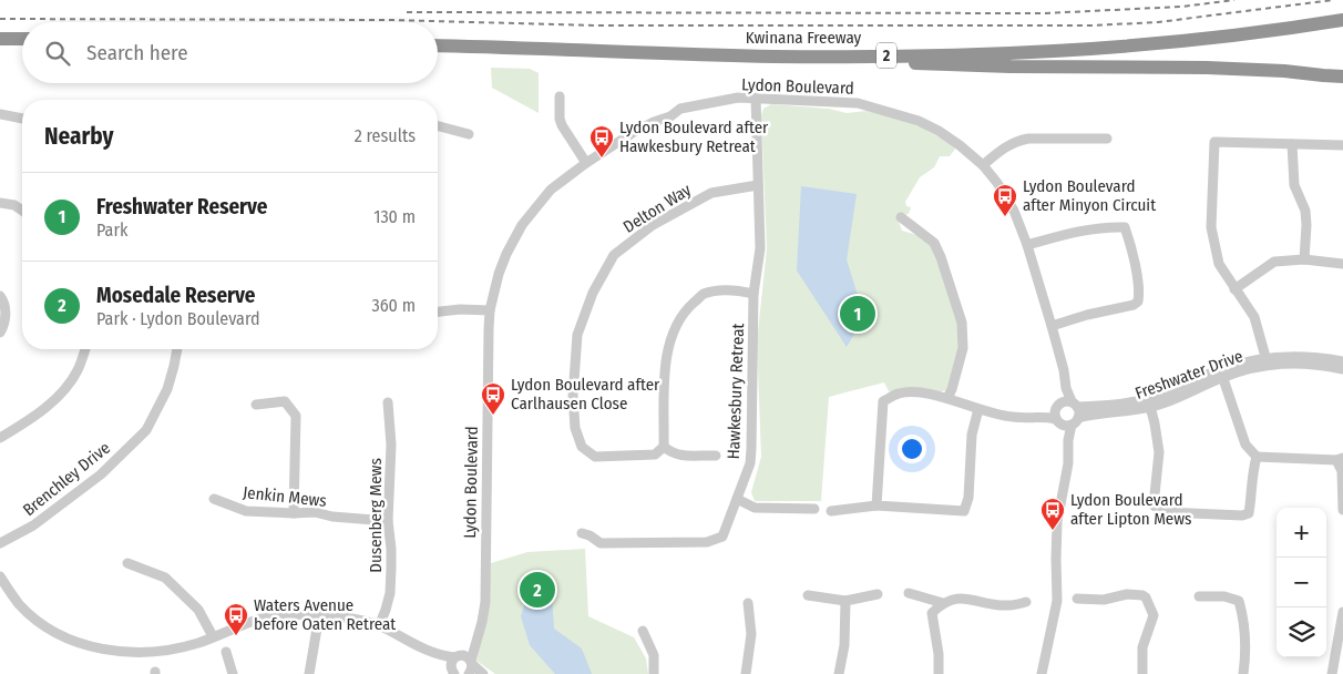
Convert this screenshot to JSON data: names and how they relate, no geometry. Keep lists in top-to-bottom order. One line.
{"streets":{"highway":["Kwinana Freeway","2"],"street":["Lydon Boulevard","Delton Way","Freshwater Drive","Hawkesbury Retreat","Brenchley Drive","Jenkin Mews","Dusenberg Mews"]},"crossings":[["Lydon Boulevard","Freshwater Drive"],["Lydon Boulevard","Hawkesbury Retreat"],["Delton Way","Hawkesbury Retreat"],["Jenkin Mews","Dusenberg Mews"]],"places":{"bus stop":["Lydon Boulevard after Hawkesbury Retreat","Lydon Boulevard after Minyon Circuit","Lydon Boulevard after Carlhausen Close","Lydon Boulevard after Lipton Mews","Waters Avenue before Oaten Retreat"]},"page":{"search":"Search here","heading":["Nearby","2 results"],"list":[{"mark":"1","name":"Freshwater Reserve","note":"Park","value":"130 m"},{"mark":"2","name":"Mosedale Reserve","note":"Park · Lydon Boulevard","value":"360 m"}],"pins":["1","2"],"map_buttons":["+","−"]}}
